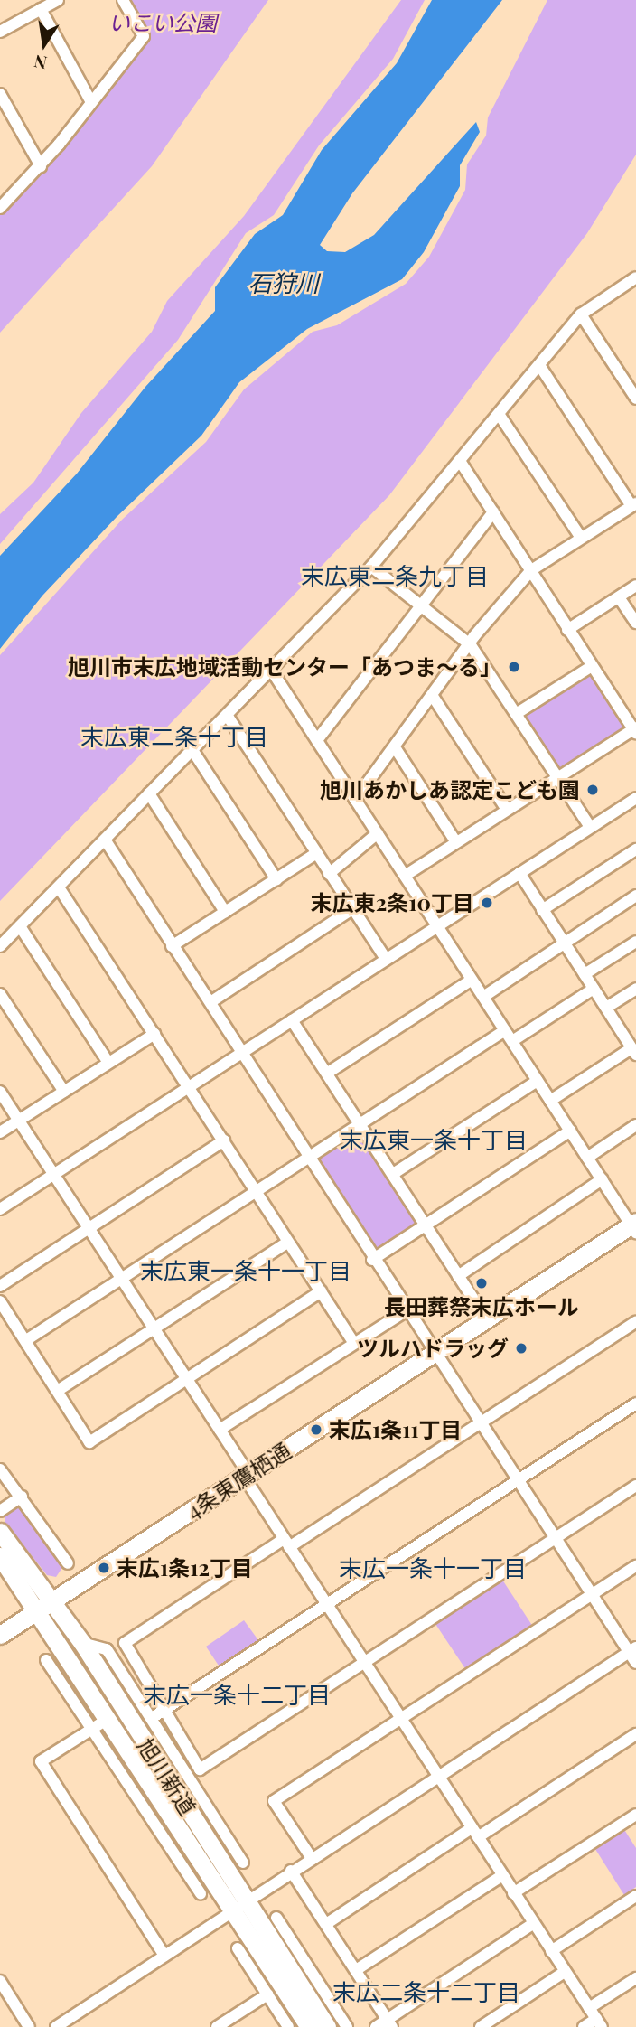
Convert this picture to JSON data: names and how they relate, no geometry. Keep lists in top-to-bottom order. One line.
{"streets":{"highway":["4条東鷹栖通","旭川新道"]},"crossings":[["4条東鷹栖通","旭川新道"]],"districts":["末広東二条九丁目","末広東二条十丁目","末広東一条十丁目","末広東一条十一丁目","末広一条十一丁目","末広一条十二丁目","末広二条十二丁目"],"water":["石狩川"],"parks":["いこい公園"],"places":["旭川市末広地域活動センター「あつま〜る」","旭川あかしあ認定こども園","末広東2条10丁目","長田葬祭末広ホール","ツルハドラッグ","末広1条11丁目","末広1条12丁目"],"north":"bottom"}
